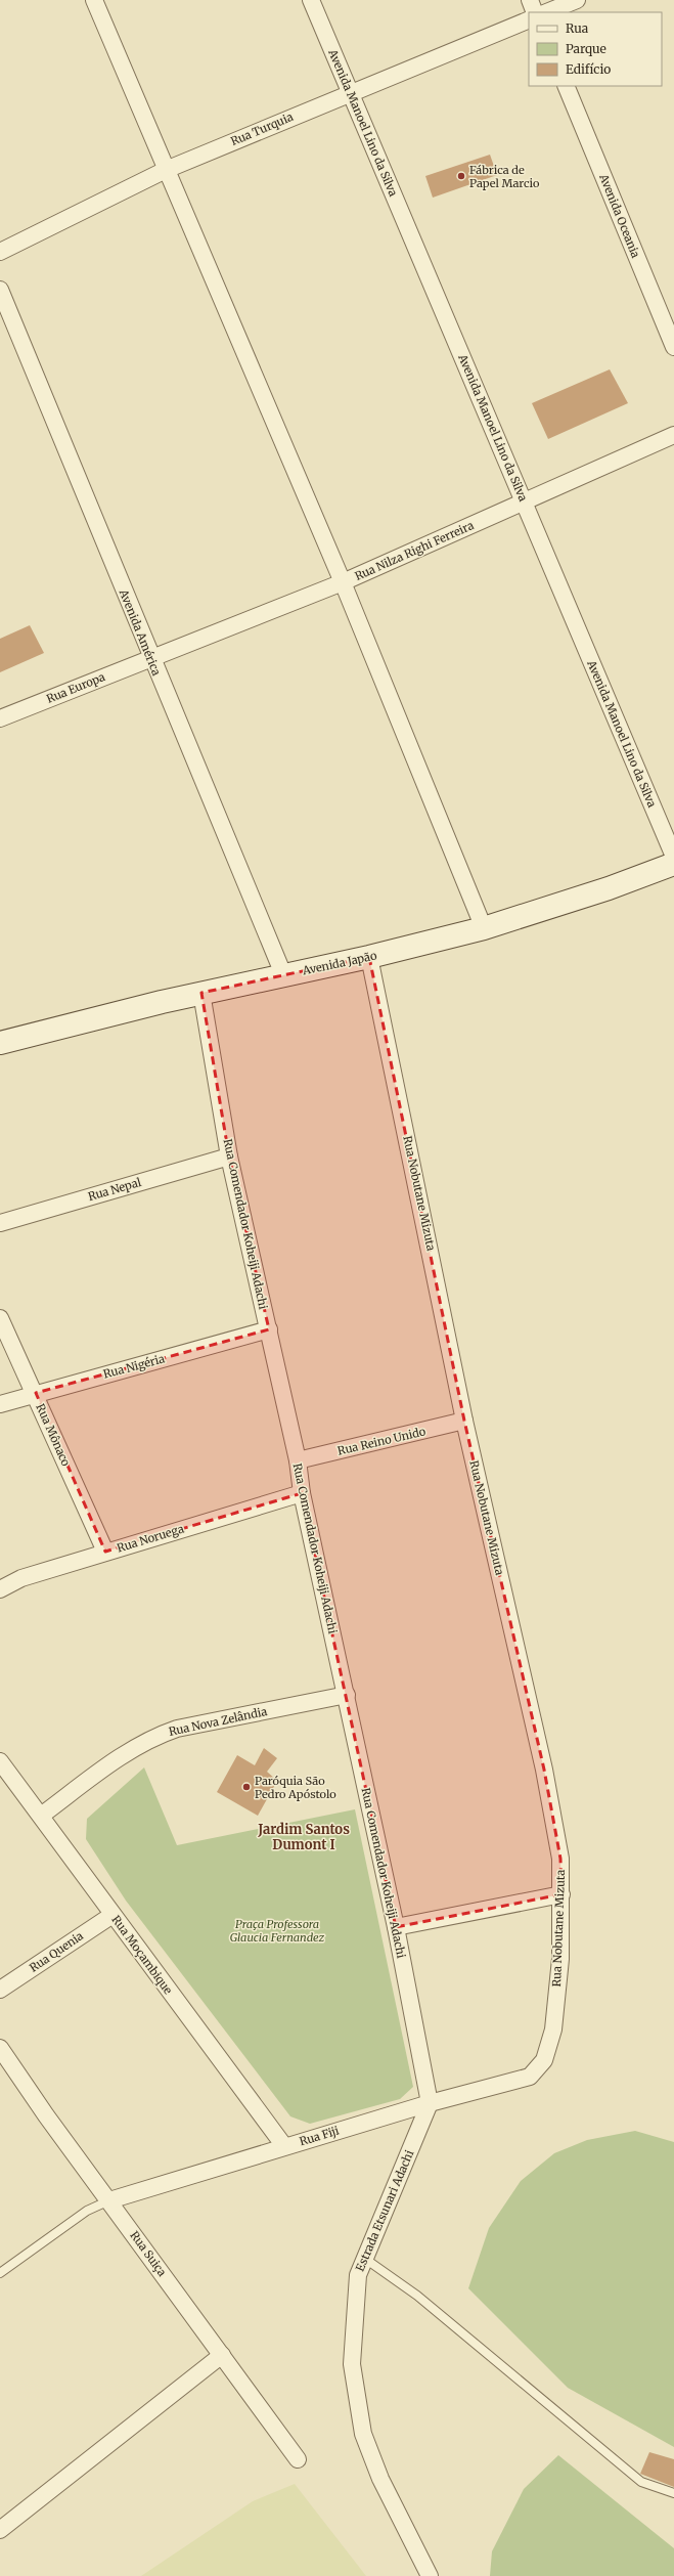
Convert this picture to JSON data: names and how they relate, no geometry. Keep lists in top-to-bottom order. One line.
{"streets":{"main road":["Avenida Japão"],"street":["Avenida Manoel Lino da Silva","Rua Turquia","Avenida Oceania","Rua Nilza Righi Ferreira","Avenida América","Rua Europa","Rua Nepal","Rua Nobutane Mizuta","Rua Comendador Koheiji Adachi","Rua Nigéria","Rua Mônaco","Rua Reino Unido","Rua Noruega","Rua Nova Zelândia","Rua Quenia","Rua Moçambique","Rua Fiji","Estrada Etsunari Adachi","Rua Suiça"]},"crossings":[["Avenida Manoel Lino da Silva","Rua Turquia"],["Avenida Manoel Lino da Silva","Rua Nilza Righi Ferreira"],["Rua Nilza Righi Ferreira","Avenida América"],["Rua Nilza Righi Ferreira","Rua Europa"],["Avenida América","Rua Europa"],["Avenida América","Avenida Japão"],["Avenida Japão","Rua Nobutane Mizuta"],["Avenida Japão","Rua Comendador Koheiji Adachi"],["Rua Nepal","Rua Comendador Koheiji Adachi"],["Rua Nobutane Mizuta","Rua Reino Unido"],["Rua Nobutane Mizuta","Rua Fiji"],["Rua Comendador Koheiji Adachi","Rua Nigéria"],["Rua Comendador Koheiji Adachi","Rua Reino Unido"],["Rua Comendador Koheiji Adachi","Rua Noruega"],["Rua Comendador Koheiji Adachi","Rua Nova Zelândia"],["Rua Comendador Koheiji Adachi","Rua Fiji"],["Rua Comendador Koheiji Adachi","Estrada Etsunari Adachi"],["Rua Nigéria","Rua Mônaco"],["Rua Mônaco","Rua Noruega"],["Rua Nova Zelândia","Rua Moçambique"],["Rua Quenia","Rua Moçambique"],["Rua Moçambique","Rua Fiji"],["Rua Fiji","Estrada Etsunari Adachi"],["Rua Fiji","Rua Suiça"]],"districts":["Jardim Santos Dumont I"],"parks":["Praça Professora Glaucia Fernandez"],"places":["Fábrica de Papel Marcio","Paróquia São Pedro Apóstolo"],"legend":["Rua","Parque","Edifício"]}
